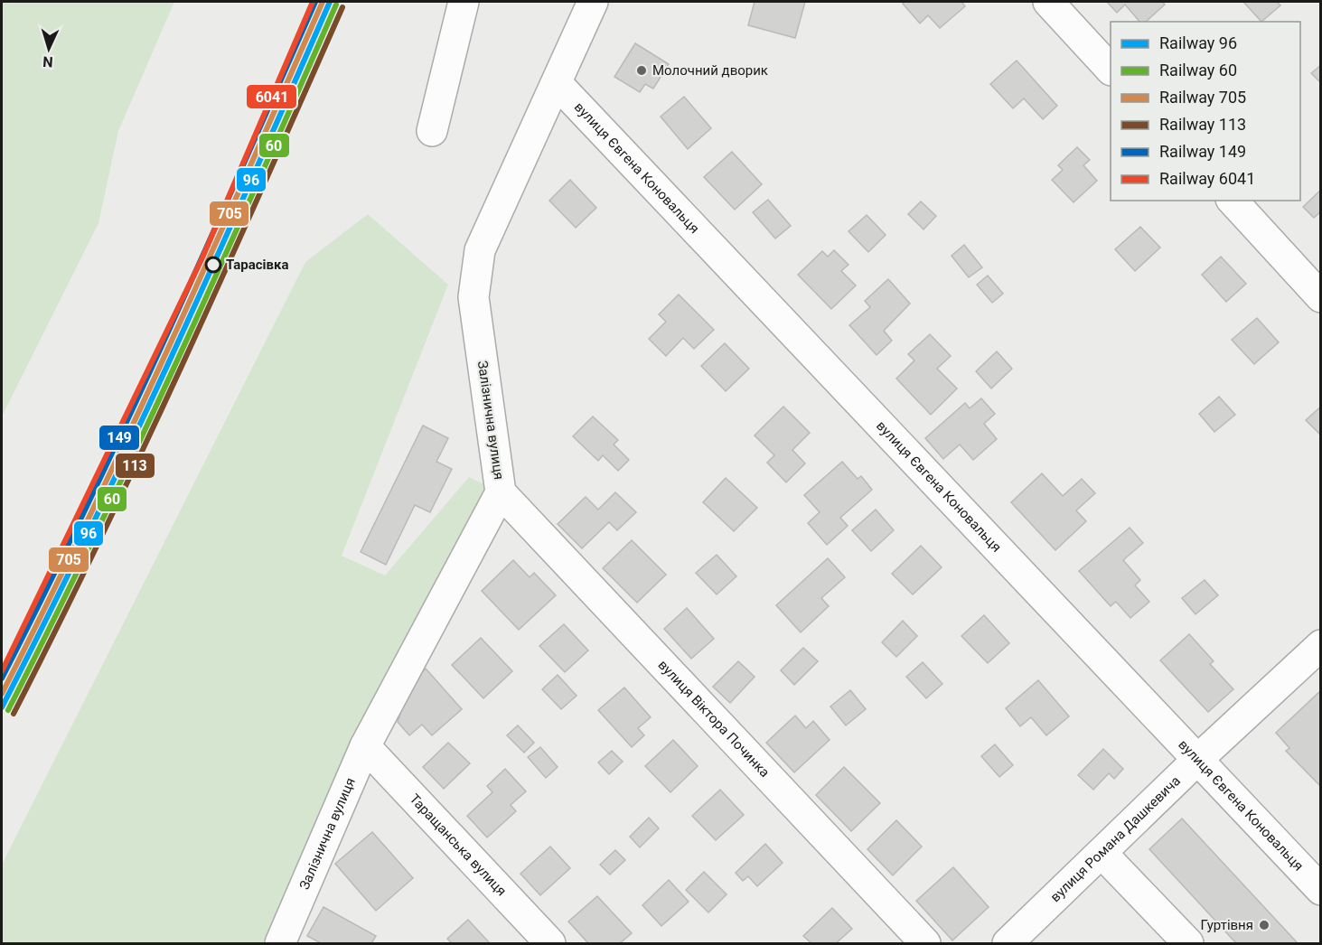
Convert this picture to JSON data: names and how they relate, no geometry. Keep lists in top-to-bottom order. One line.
{"streets":{"street":["вулиця Євгена Коновальця","Залізнична вулиця","вулиця Віктора Починка","вулиця Романа Дашкевича","Таращанська вулиця"]},"crossings":[["вулиця Євгена Коновальця","Залізнична вулиця"],["вулиця Євгена Коновальця","вулиця Романа Дашкевича"],["Залізнична вулиця","вулиця Віктора Починка"],["Залізнична вулиця","Таращанська вулиця"]],"places":["Молочний дворик","Тарасівка","Гуртівня"],"lines":["rail line 96","rail line 705","rail line 149","rail line 6041","rail line 60","rail line 113"],"legend":["Railway 96","Railway 60","Railway 705","Railway 113","Railway 149","Railway 6041"],"north":"bottom"}
